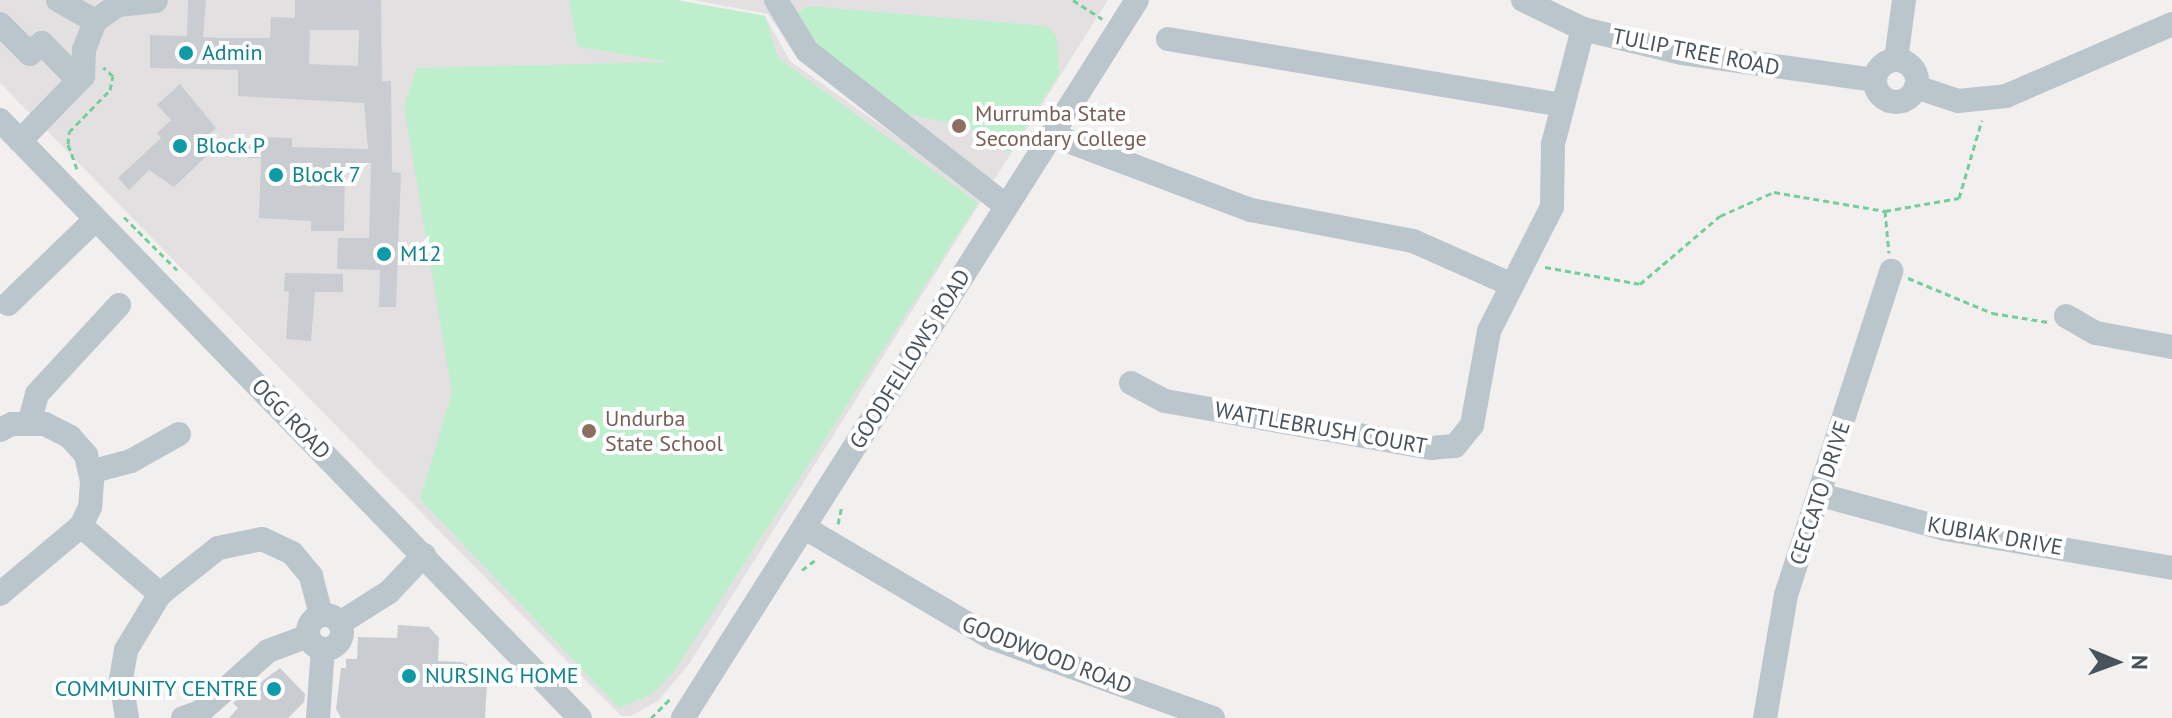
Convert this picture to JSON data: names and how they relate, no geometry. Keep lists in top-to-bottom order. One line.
{"streets":{"street":["TULIP TREE ROAD","GOODFELLOWS ROAD","OGG ROAD","WATTLEBRUSH COURT","CECCATO DRIVE","KUBIAK DRIVE","GOODWOOD ROAD"]},"crossings":[["TULIP TREE ROAD","WATTLEBRUSH COURT"],["GOODFELLOWS ROAD","GOODWOOD ROAD"],["CECCATO DRIVE","KUBIAK DRIVE"]],"places":["Admin","Murrumba State Secondary College","Block P","Block 7","M12","Undurba State School","NURSING HOME","COMMUNITY CENTRE"],"north":"right"}
